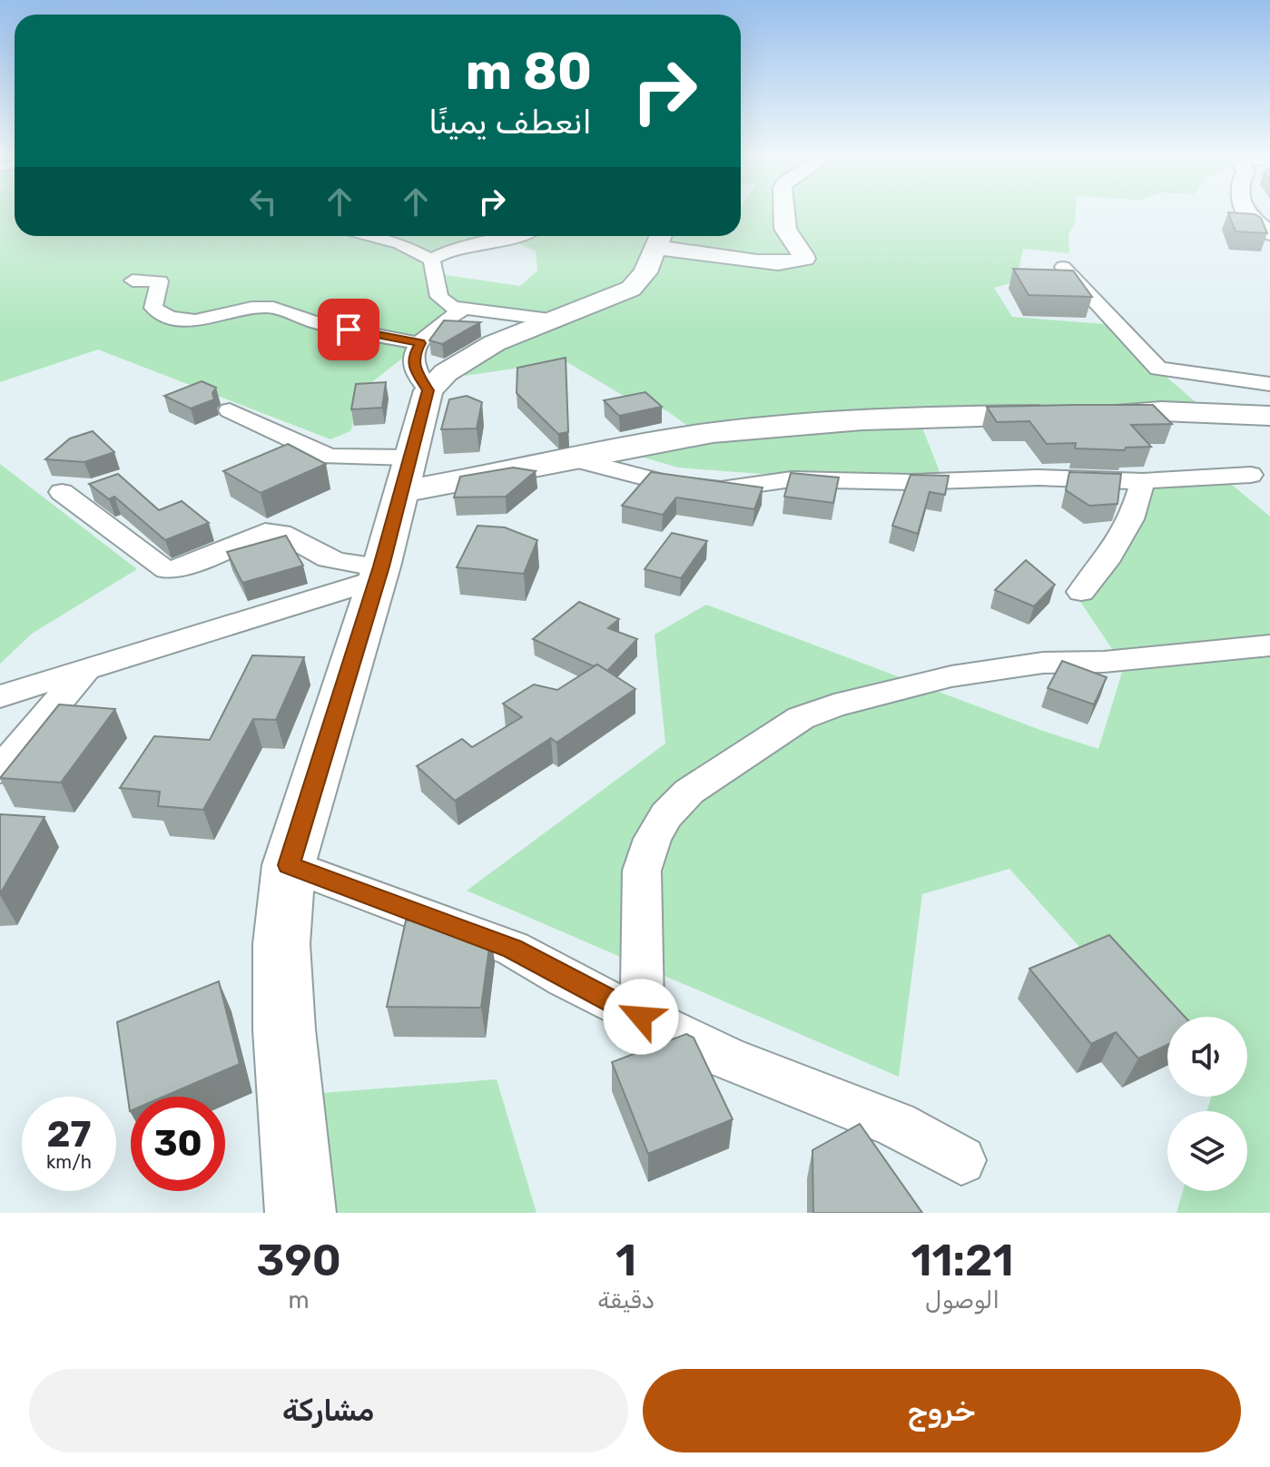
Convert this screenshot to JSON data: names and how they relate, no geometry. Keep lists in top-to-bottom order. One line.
{"page":{"turn":["80 m","انعطف يمينًا"],"speed":"27 km/h","limit":"30","eta":["11:21","الوصول","1","دقيقة","390","m"],"buttons":["خروج","مشاركة"]}}
